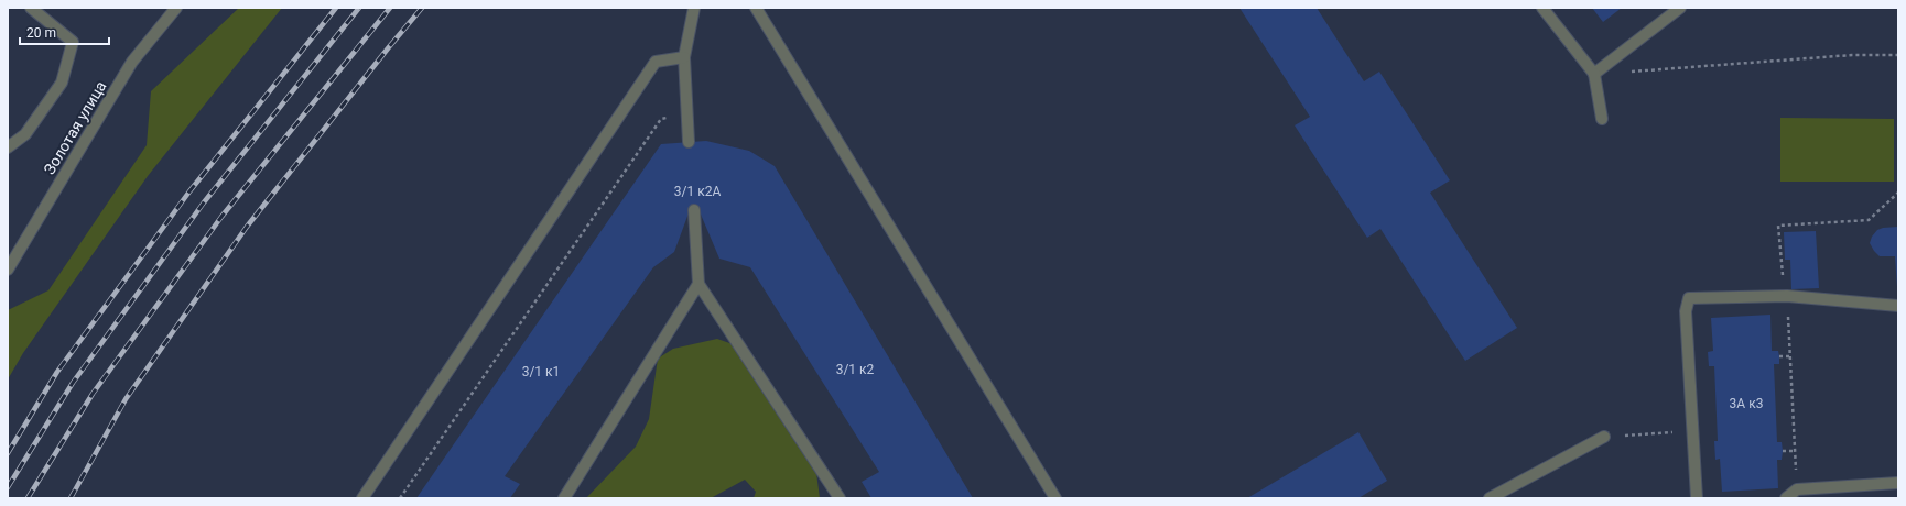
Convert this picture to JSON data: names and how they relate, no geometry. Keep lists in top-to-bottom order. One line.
{"streets":{"street":["Золотая улица"]},"house_numbers":["3/1 к2А","3/1 к2","3/1 к1","3А к3"],"scale_bar":"20 m"}
